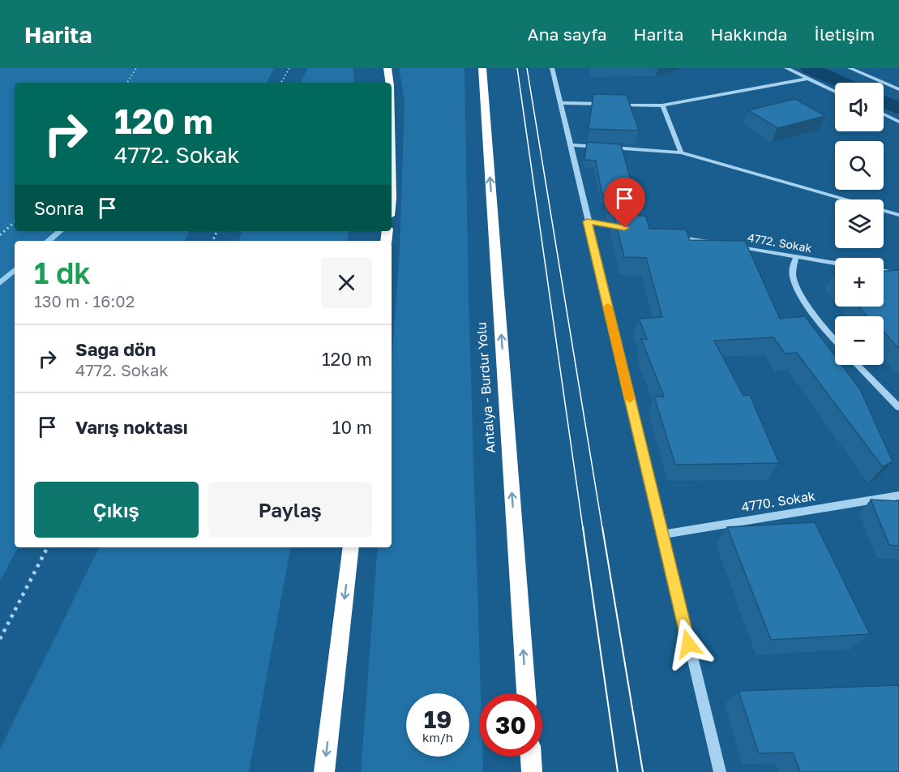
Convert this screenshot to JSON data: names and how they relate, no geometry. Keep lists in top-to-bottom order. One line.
{"streets":{"highway":["Antalya - Burdur Yolu"],"street":["4772. Sokak","4770. Sokak"]},"one_way":["Antalya - Burdur Yolu"],"page":{"header":"Harita","nav":["Ana sayfa","Harita","Hakkında","İletişim"],"map_buttons":["+","−"],"turn":["120 m","4772. Sokak"],"then":"Sonra","heading":["1 dk","130 m · 16:02"],"list":[{"name":"Sağa dön","note":"4772. Sokak","value":"120 m"},{"name":"Varış noktası","value":"10 m"}],"buttons":["Çıkış","Paylaş"],"speed":"19 km/h","limit":"30"}}
